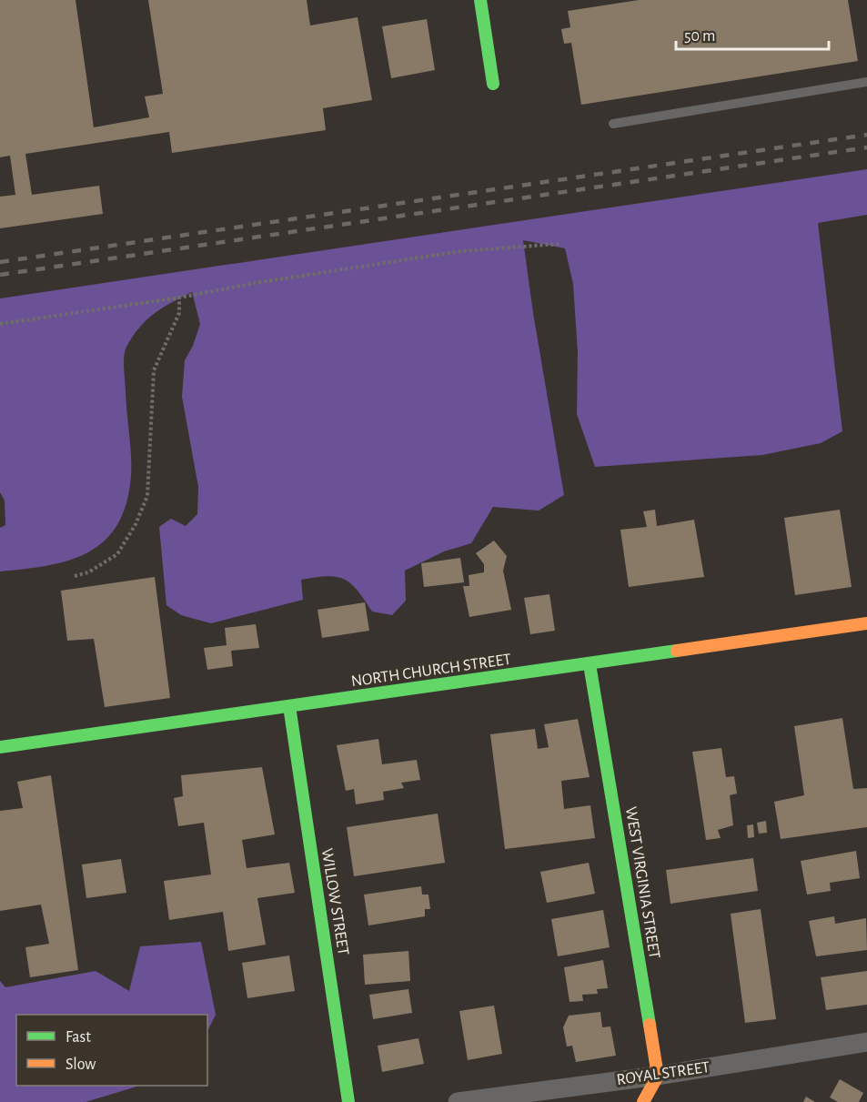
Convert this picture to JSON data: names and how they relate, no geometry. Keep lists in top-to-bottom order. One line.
{"streets":{"street":["NORTH CHURCH STREET","WEST VIRGINIA STREET","WILLOW STREET","ROYAL STREET"]},"crossings":[["NORTH CHURCH STREET","WEST VIRGINIA STREET"],["NORTH CHURCH STREET","WILLOW STREET"],["WEST VIRGINIA STREET","ROYAL STREET"]],"legend":["Fast","Slow"],"scale_bar":"50 m"}
